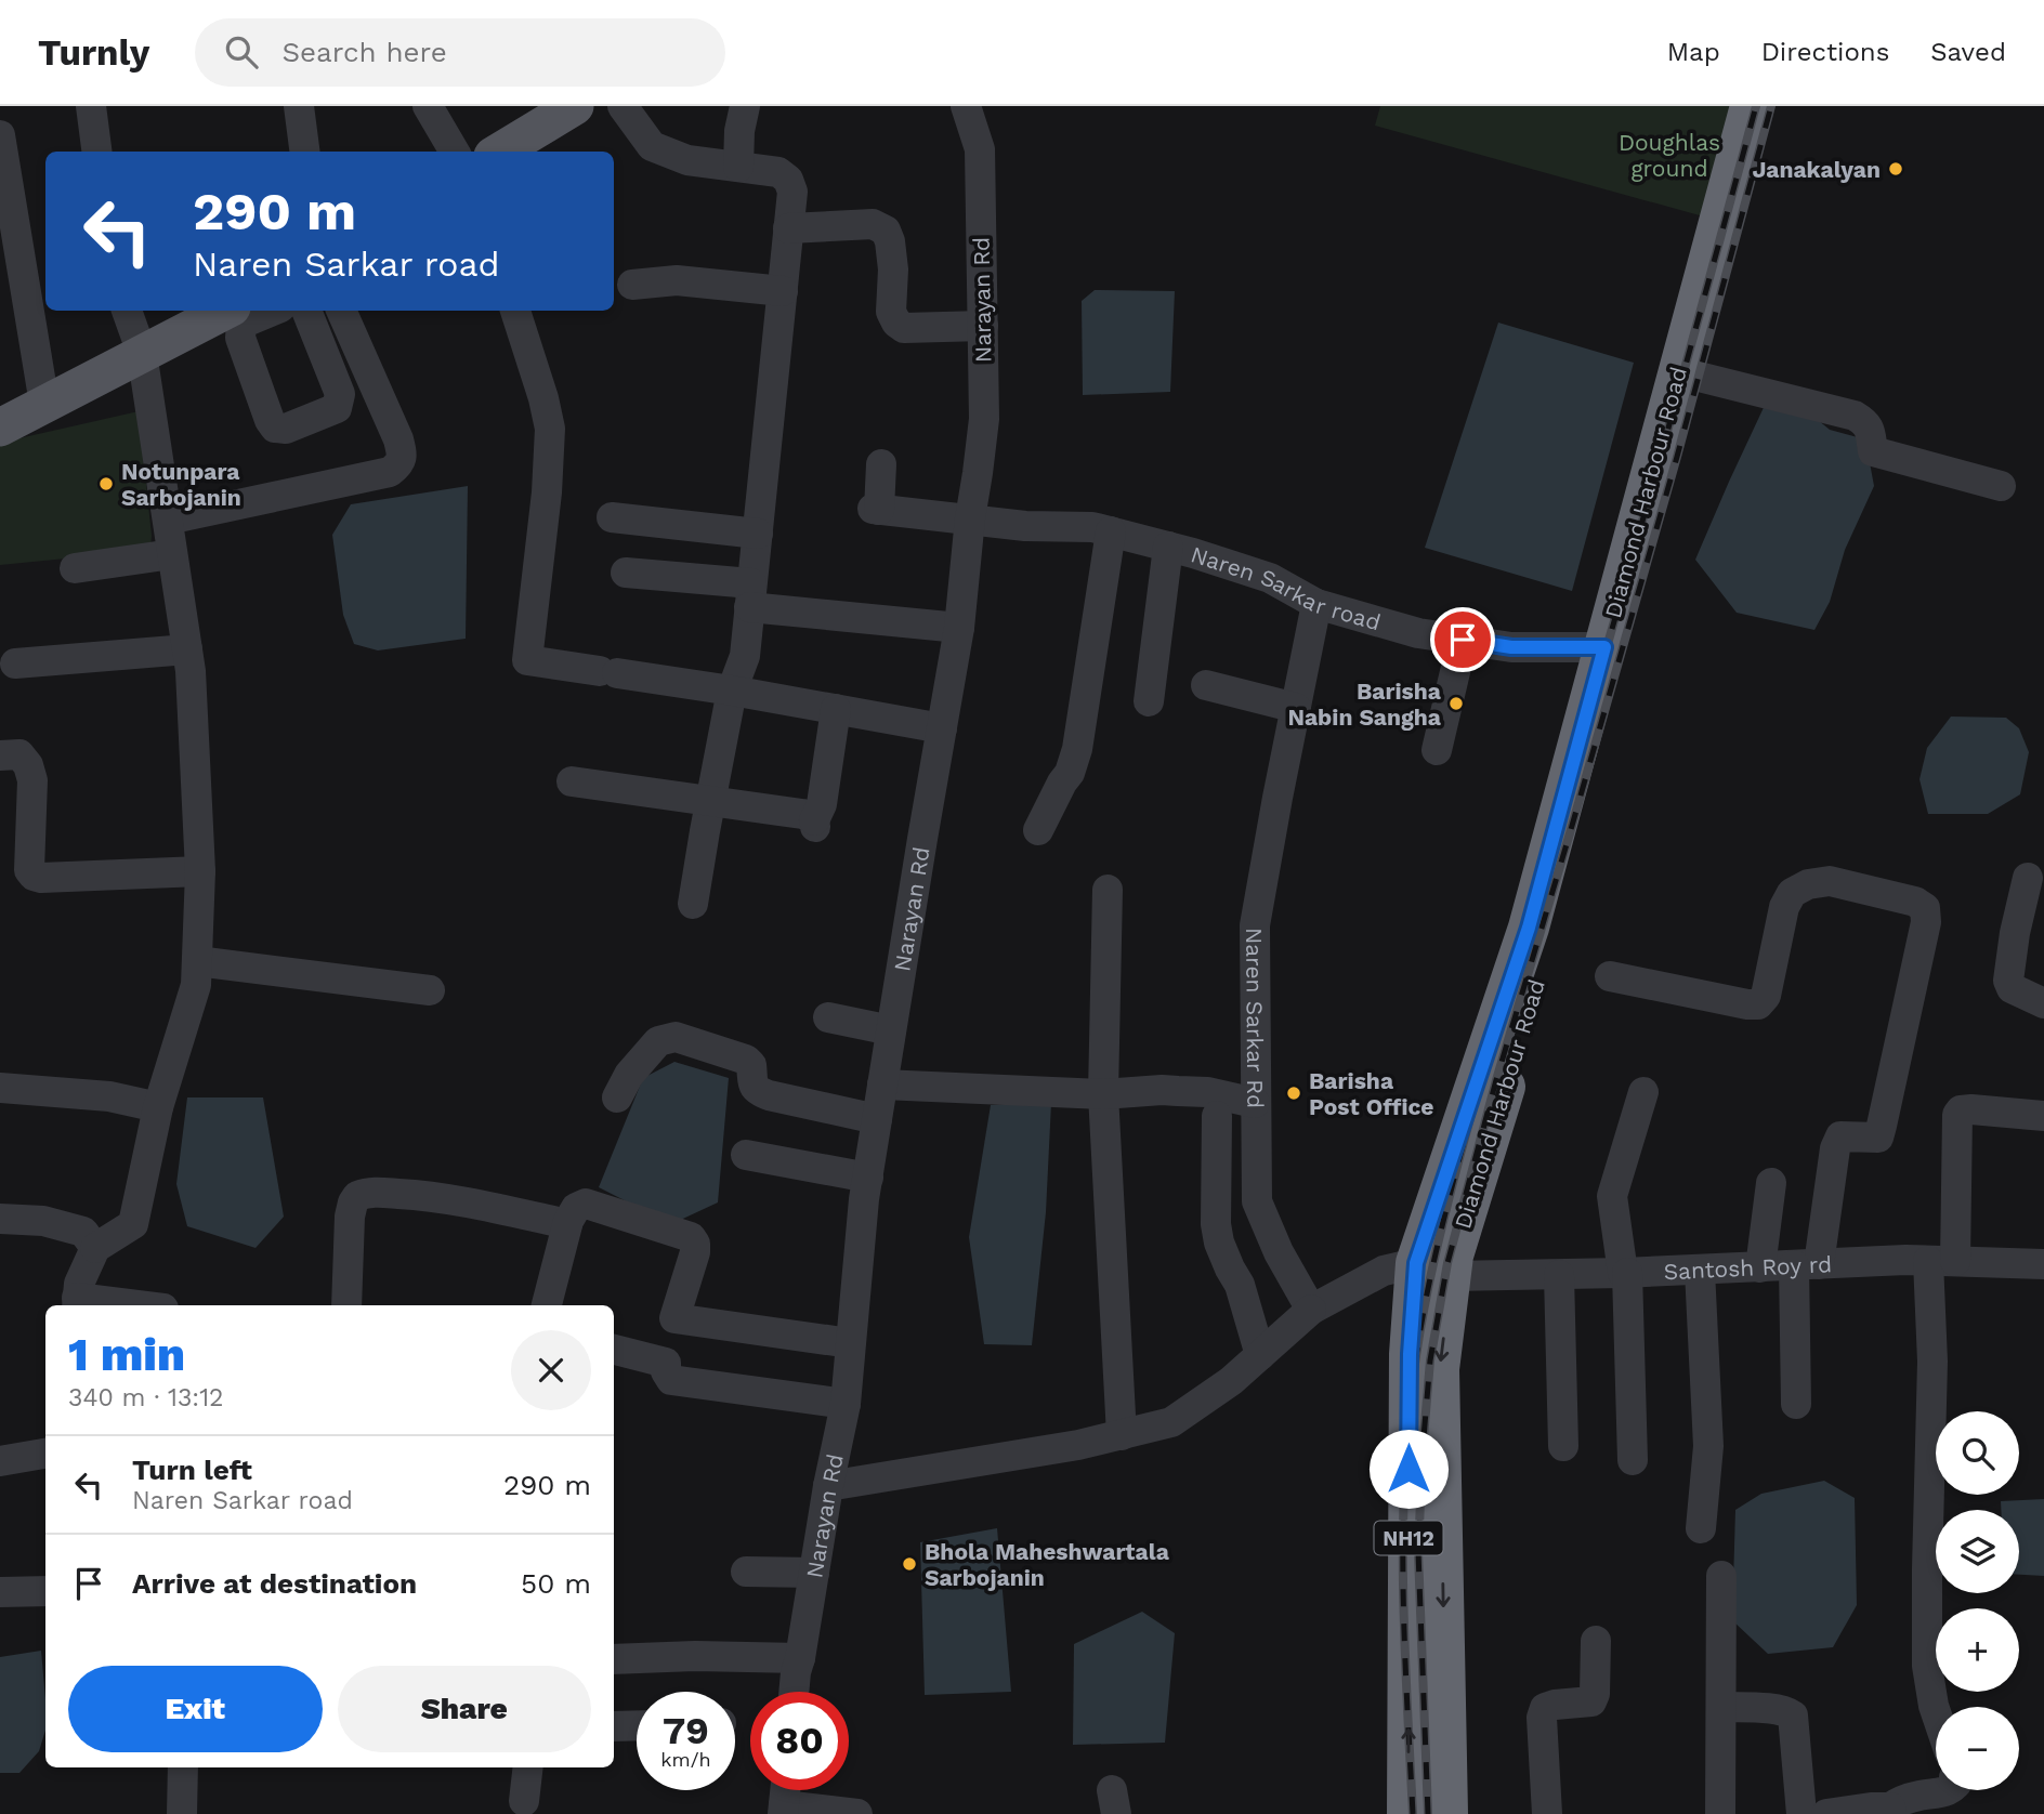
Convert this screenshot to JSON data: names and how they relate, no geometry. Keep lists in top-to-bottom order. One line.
{"streets":{"highway":["Diamond Harbour Road","NH12"],"street":["Narayan Rd","Naren Sarkar road","Naren Sarkar Rd","Santosh Roy rd"]},"crossings":[["Narayan Rd","Naren Sarkar road"],["Diamond Harbour Road","Naren Sarkar road"],["Diamond Harbour Road","Santosh Roy rd"],["Naren Sarkar road","Naren Sarkar Rd"]],"parks":["Doughlas ground"],"places":["Janakalyan","Notunpara Sarbojanin","Barisha Nabin Sangha","Barisha Post Office","Bhola Maheshwartala Sarbojanin"],"page":{"header":"Turnly","search":"Search here","nav":["Map","Directions","Saved"],"turn":["290 m","Naren Sarkar road"],"heading":["1 min","340 m · 13:12"],"map_buttons":["+","−"],"list":[{"name":"Turn left","note":"Naren Sarkar road","value":"290 m"},{"name":"Arrive at destination","value":"50 m"}],"buttons":["Exit","Share"],"speed":"79 km/h","limit":"80"}}
